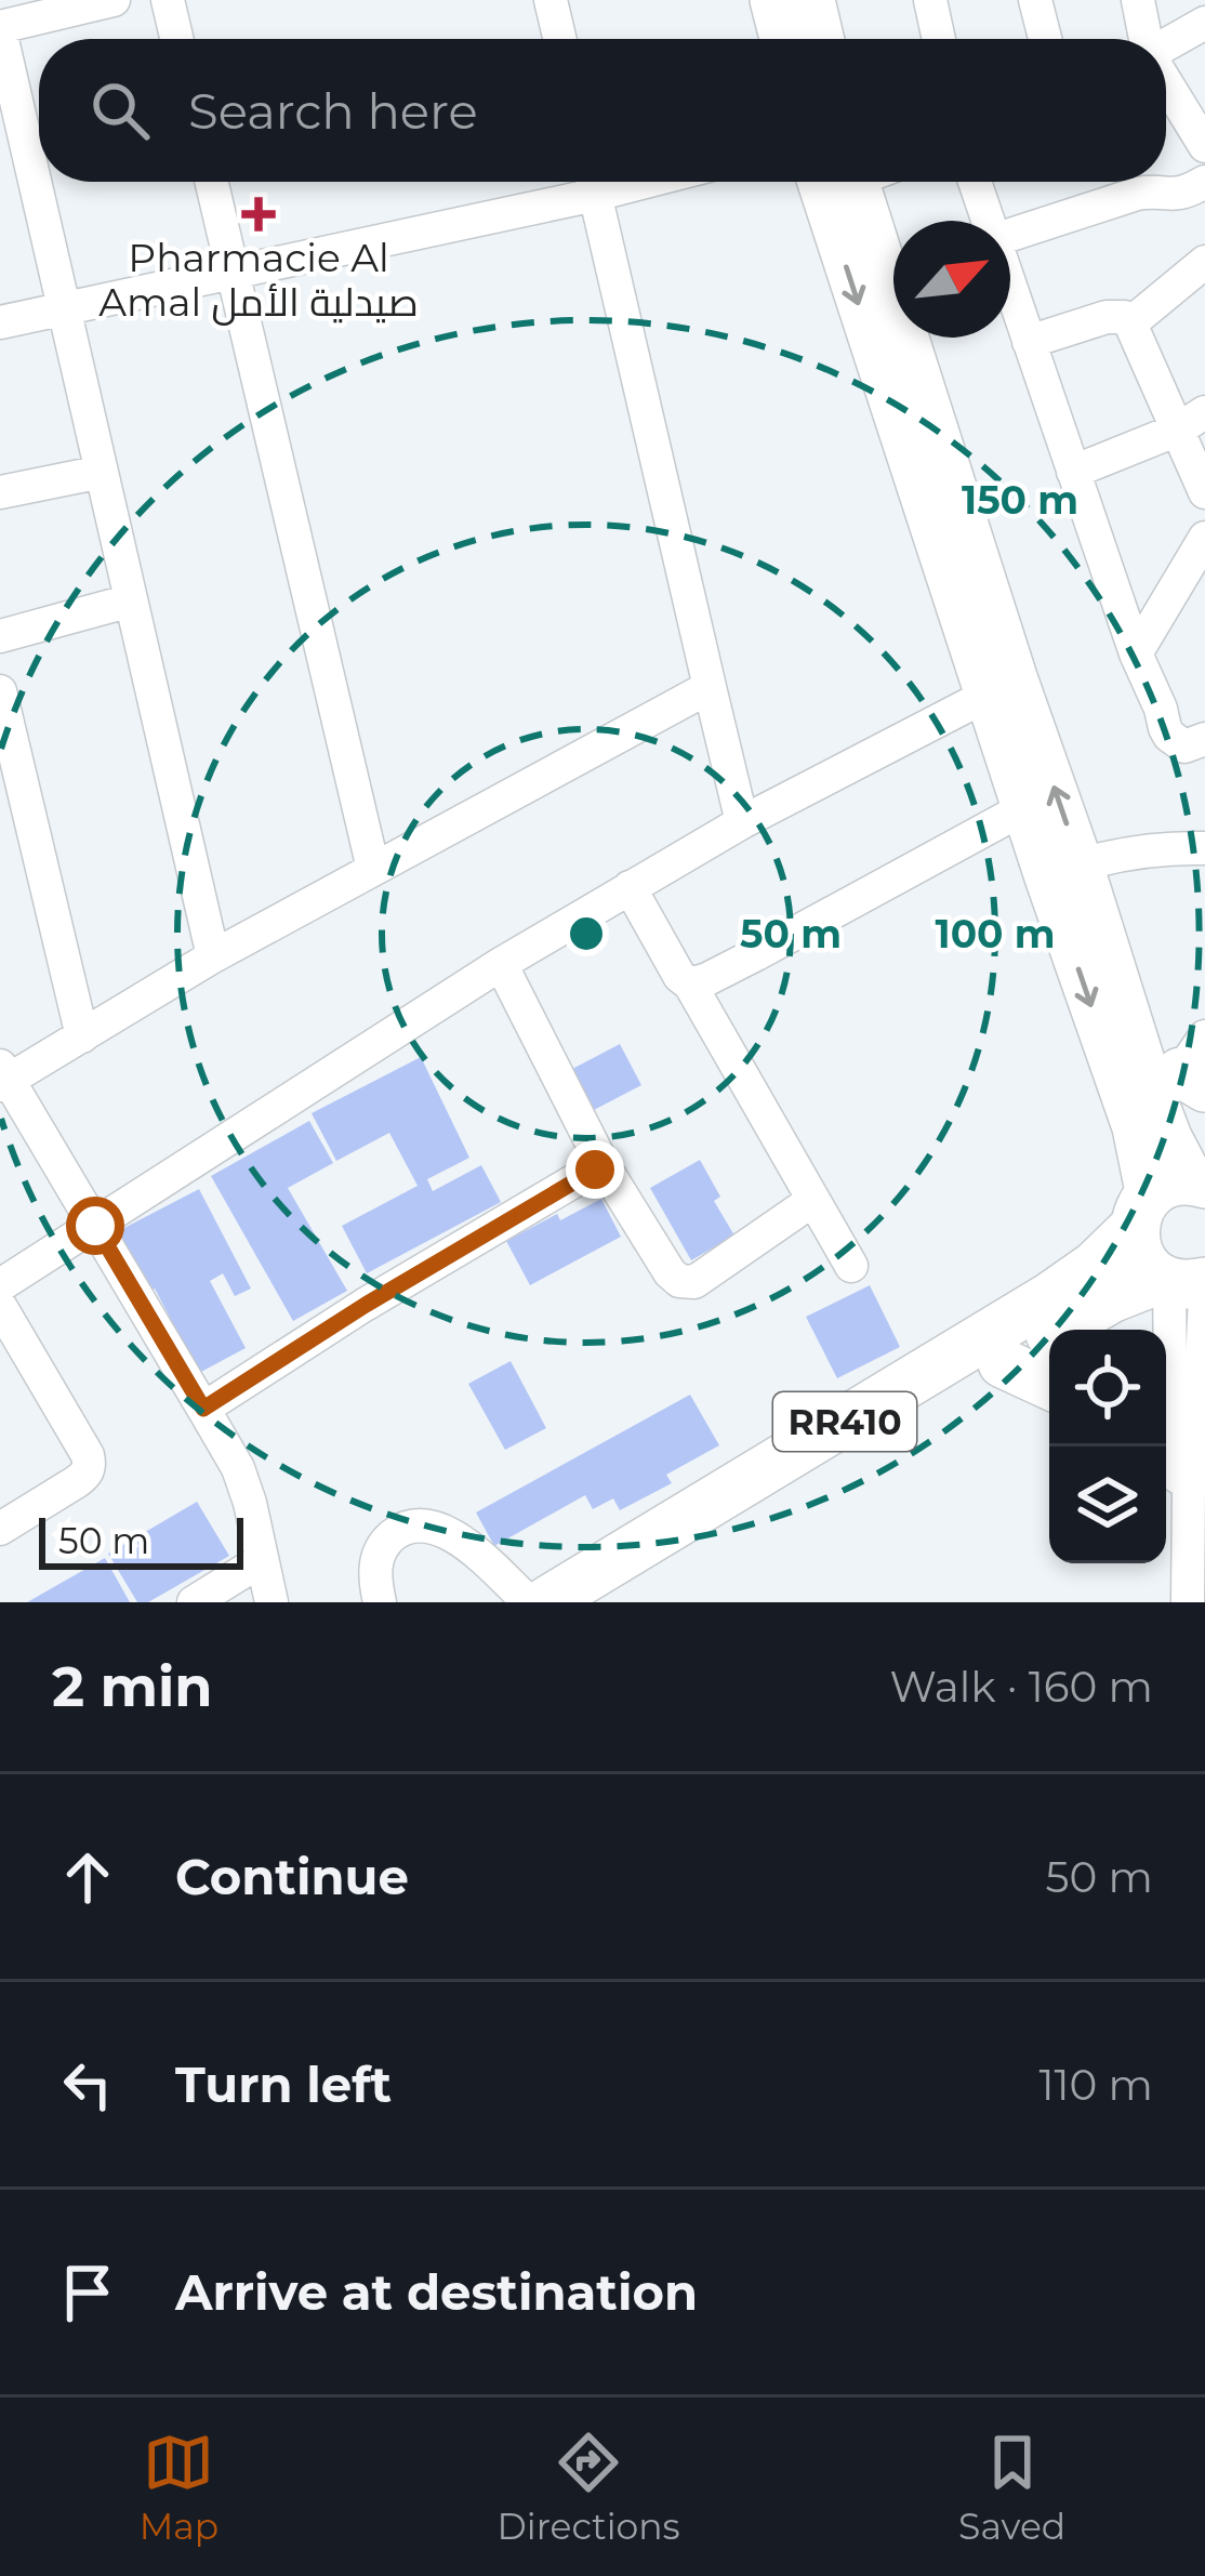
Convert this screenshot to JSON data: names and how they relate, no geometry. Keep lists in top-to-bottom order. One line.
{"streets":{"highway":["RR410"]},"places":{"health":["Pharmacie Al Amal صيدلية الأمل"]},"scale_bar":"50 m","north":"top right","page":{"search":"Search here","scale":"50 m","heading":["2 min","Walk · 160 m"],"list":[["Continue","50 m"],["Turn left","110 m"],"Arrive at destination"],"nav":["Map","Directions","Saved"]},"rings":["150 m","50 m","100 m"]}
